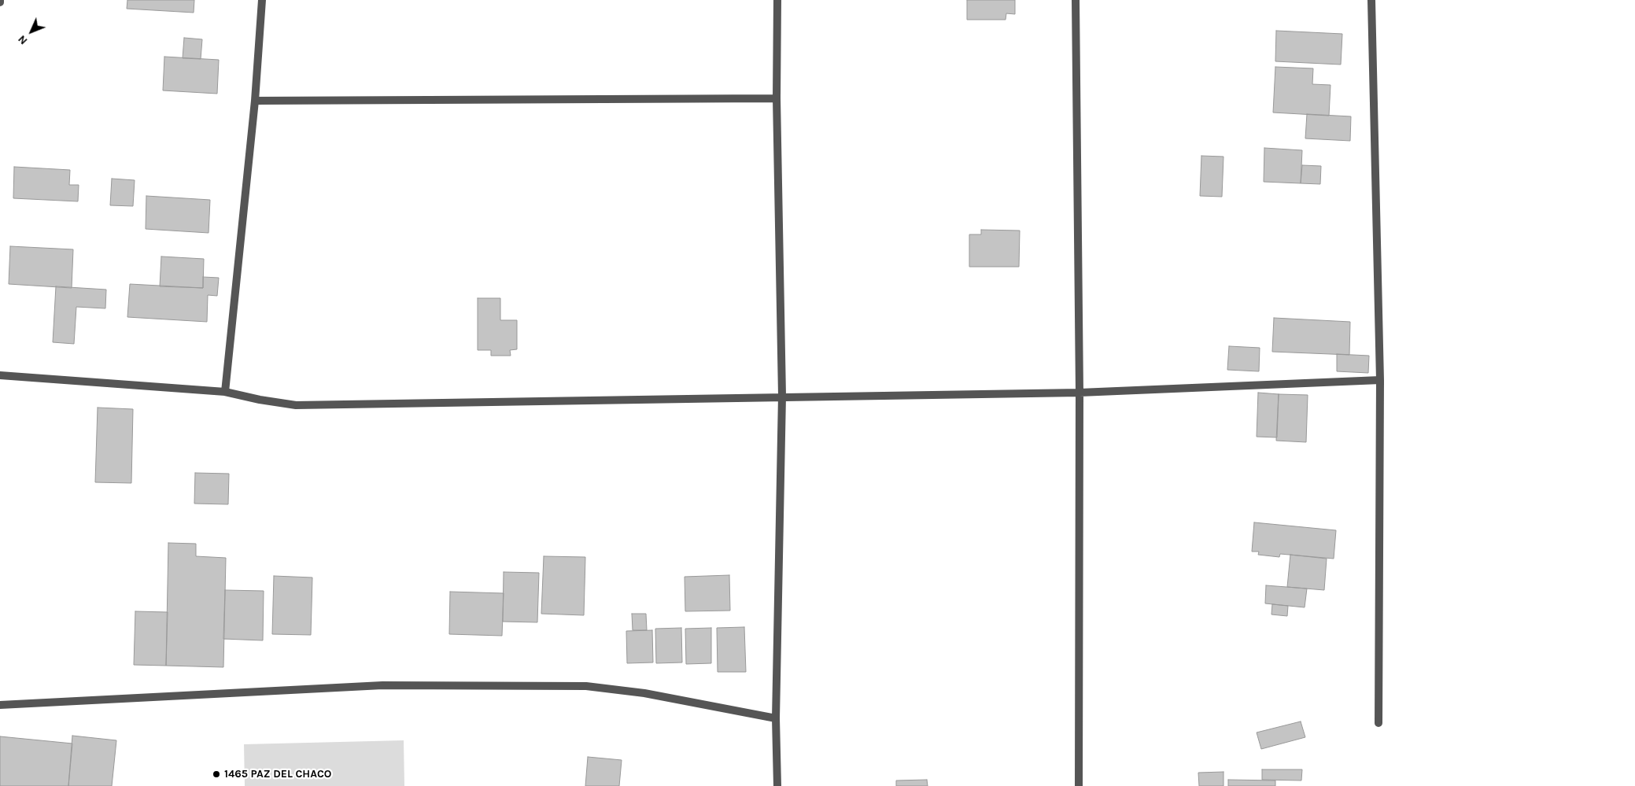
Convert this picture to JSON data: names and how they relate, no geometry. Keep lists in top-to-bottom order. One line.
{"places":["1465 PAZ DEL CHACO"],"north":"bottom left"}
